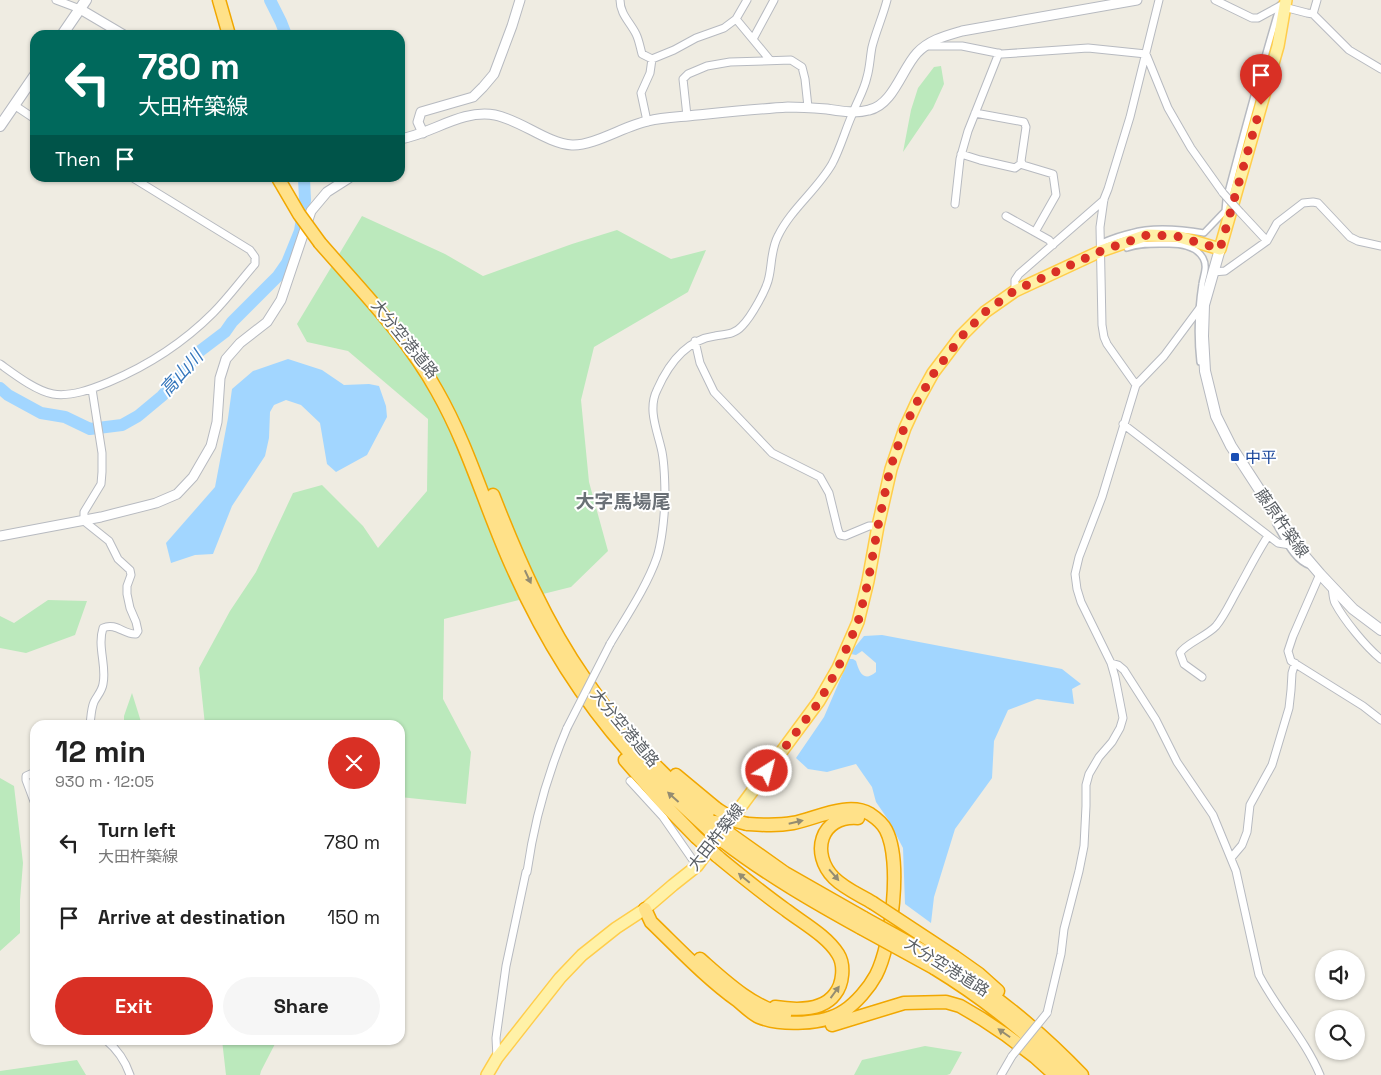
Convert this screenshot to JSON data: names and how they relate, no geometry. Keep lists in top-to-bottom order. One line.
{"streets":{"highway":["大分空港道路"],"main road":["藤原杵築線","大田杵築線"]},"crossings":[["藤原杵築線","大田杵築線"]],"districts":["大字馬場尾"],"water":["高山川"],"places":{"transit":["中平"]},"page":{"turn":["780 m","大田杵築線"],"then":"Then","heading":["12 min","930 m · 12:05"],"list":[{"name":"Turn left","note":"大田杵築線","value":"780 m"},{"name":"Arrive at destination","value":"150 m"}],"buttons":["Exit","Share"]}}
